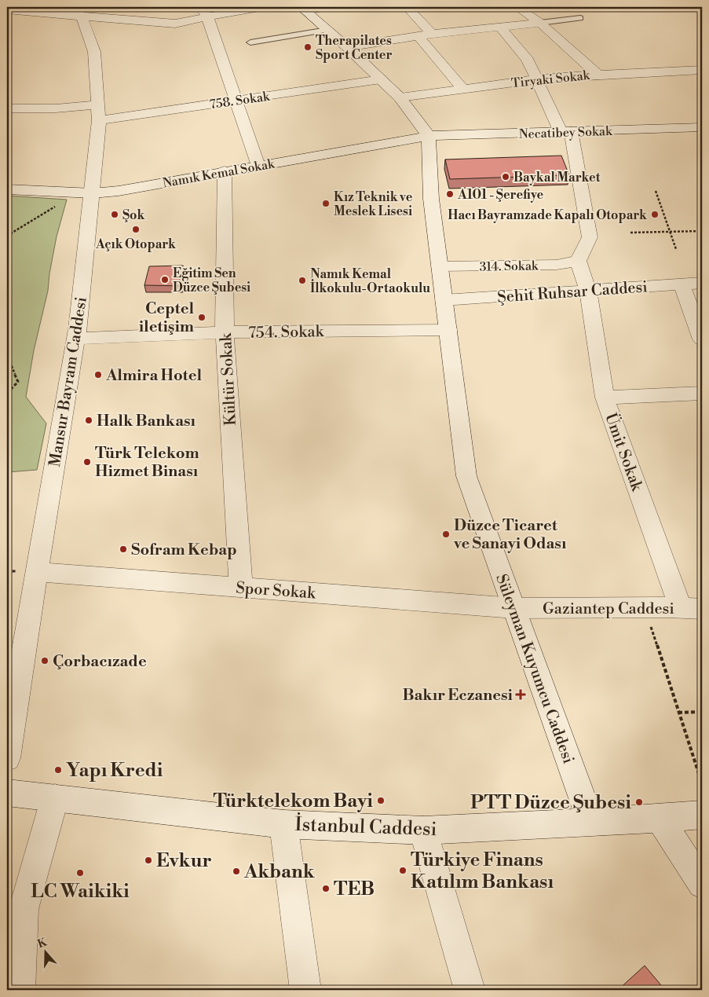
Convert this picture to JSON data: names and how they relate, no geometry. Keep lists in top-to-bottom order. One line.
{"streets":{"street":["Tiryaki Sokak","758. Sokak","Necatibey Sokak","Namık Kemal Sokak","314. Sokak","Şehit Ruhsar Caddesi","754. Sokak","Kültür Sokak","Mansur Bayram Caddesi","Ümit Sokak","Spor Sokak","Gaziantep Caddesi","Süleyman Kuyumcu Caddesi","İstanbul Caddesi"]},"crossings":[["758. Sokak","Mansur Bayram Caddesi"],["Necatibey Sokak","Namık Kemal Sokak"],["Necatibey Sokak","Süleyman Kuyumcu Caddesi"],["Namık Kemal Sokak","Kültür Sokak"],["Namık Kemal Sokak","Mansur Bayram Caddesi"],["Namık Kemal Sokak","Süleyman Kuyumcu Caddesi"],["314. Sokak","Ümit Sokak"],["314. Sokak","Süleyman Kuyumcu Caddesi"],["Şehit Ruhsar Caddesi","Ümit Sokak"],["Şehit Ruhsar Caddesi","Süleyman Kuyumcu Caddesi"],["754. Sokak","Kültür Sokak"],["754. Sokak","Mansur Bayram Caddesi"],["754. Sokak","Süleyman Kuyumcu Caddesi"],["Kültür Sokak","Spor Sokak"],["Mansur Bayram Caddesi","Spor Sokak"],["Ümit Sokak","Gaziantep Caddesi"],["Spor Sokak","Gaziantep Caddesi"],["Spor Sokak","Süleyman Kuyumcu Caddesi"],["Gaziantep Caddesi","Süleyman Kuyumcu Caddesi"],["Süleyman Kuyumcu Caddesi","İstanbul Caddesi"]],"places":{"other":["Therapilates Sport Center","Baykal Market","A101 - Şerefiye","Kız Teknik ve Meslek Lisesi","Şok","Hacı Bayramzade Kapalı Otopark","Açık Otopark","Eğitim Sen Düzce Şubesi","Namık Kemal İlkokulu-Ortaokulu","Ceptel iletişim","Almira Hotel","Halk Bankası","Türk Telekom Hizmet Binası","Düzce Ticaret ve Sanayi Odası","Sofram Kebap","Çorbacızade","Yapı Kredi","Türktelekom Bayi","PTT Düzce Şubesi","Evkur","Türkiye Finans Katılım Bankası","Akbank","LC Waikiki","TEB"],"health":["Bakır Eczanesi"]},"north":"top"}
